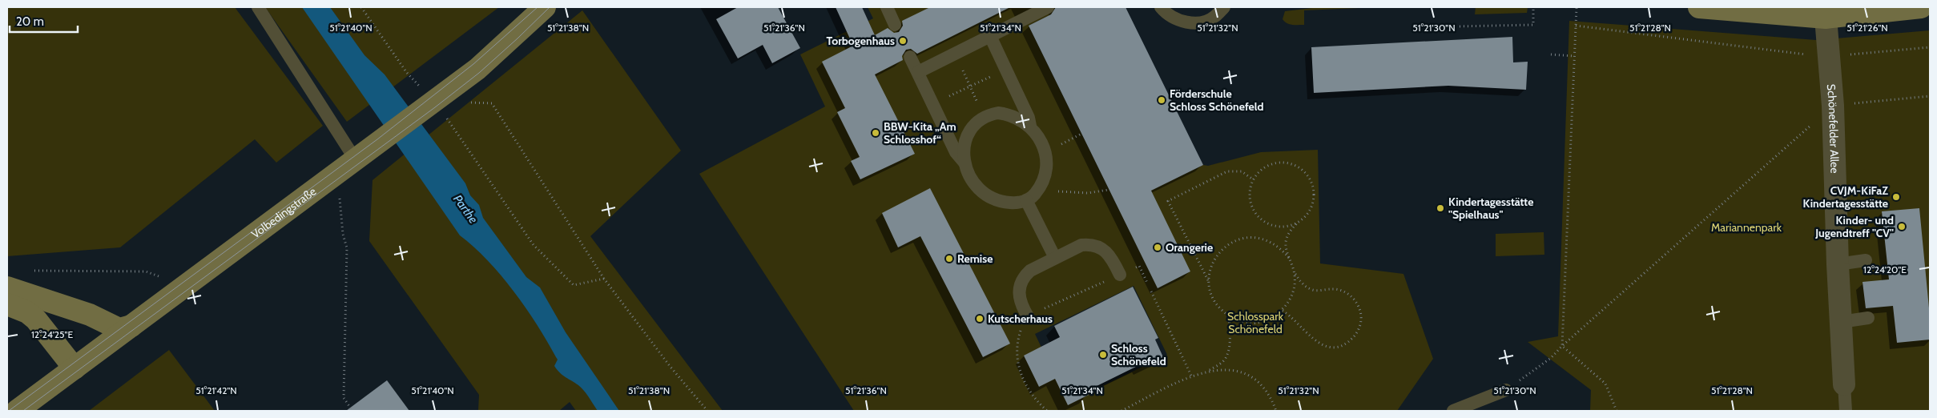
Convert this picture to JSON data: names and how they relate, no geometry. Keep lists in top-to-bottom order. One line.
{"streets":{"main road":["Volbedingstraße"],"street":["Schönefelder Allee"]},"water":["Parthe"],"parks":["Mariannenpark","Schlosspark Schönefeld"],"places":["Torbogenhaus","Förderschule Schloss Schönefeld","BBW-Kita „Am Schlosshof“","CVJM-KiFaZ Kindertagesstätte","Kindertagesstätte \"Spielhaus\"","Kinder- und Jugendtreff \"CV\"","Orangerie","Remise","Kutscherhaus","Schloss Schönefeld"],"scale_bar":"20 m","coordinates":["51°21'40\"N","51°21'38\"N","51°21'36\"N","51°21'34\"N","51°21'32\"N","51°21'30\"N","51°21'28\"N","51°21'26\"N","12°24'20\"E","12°24'25\"E","51°21'42\"N"]}
